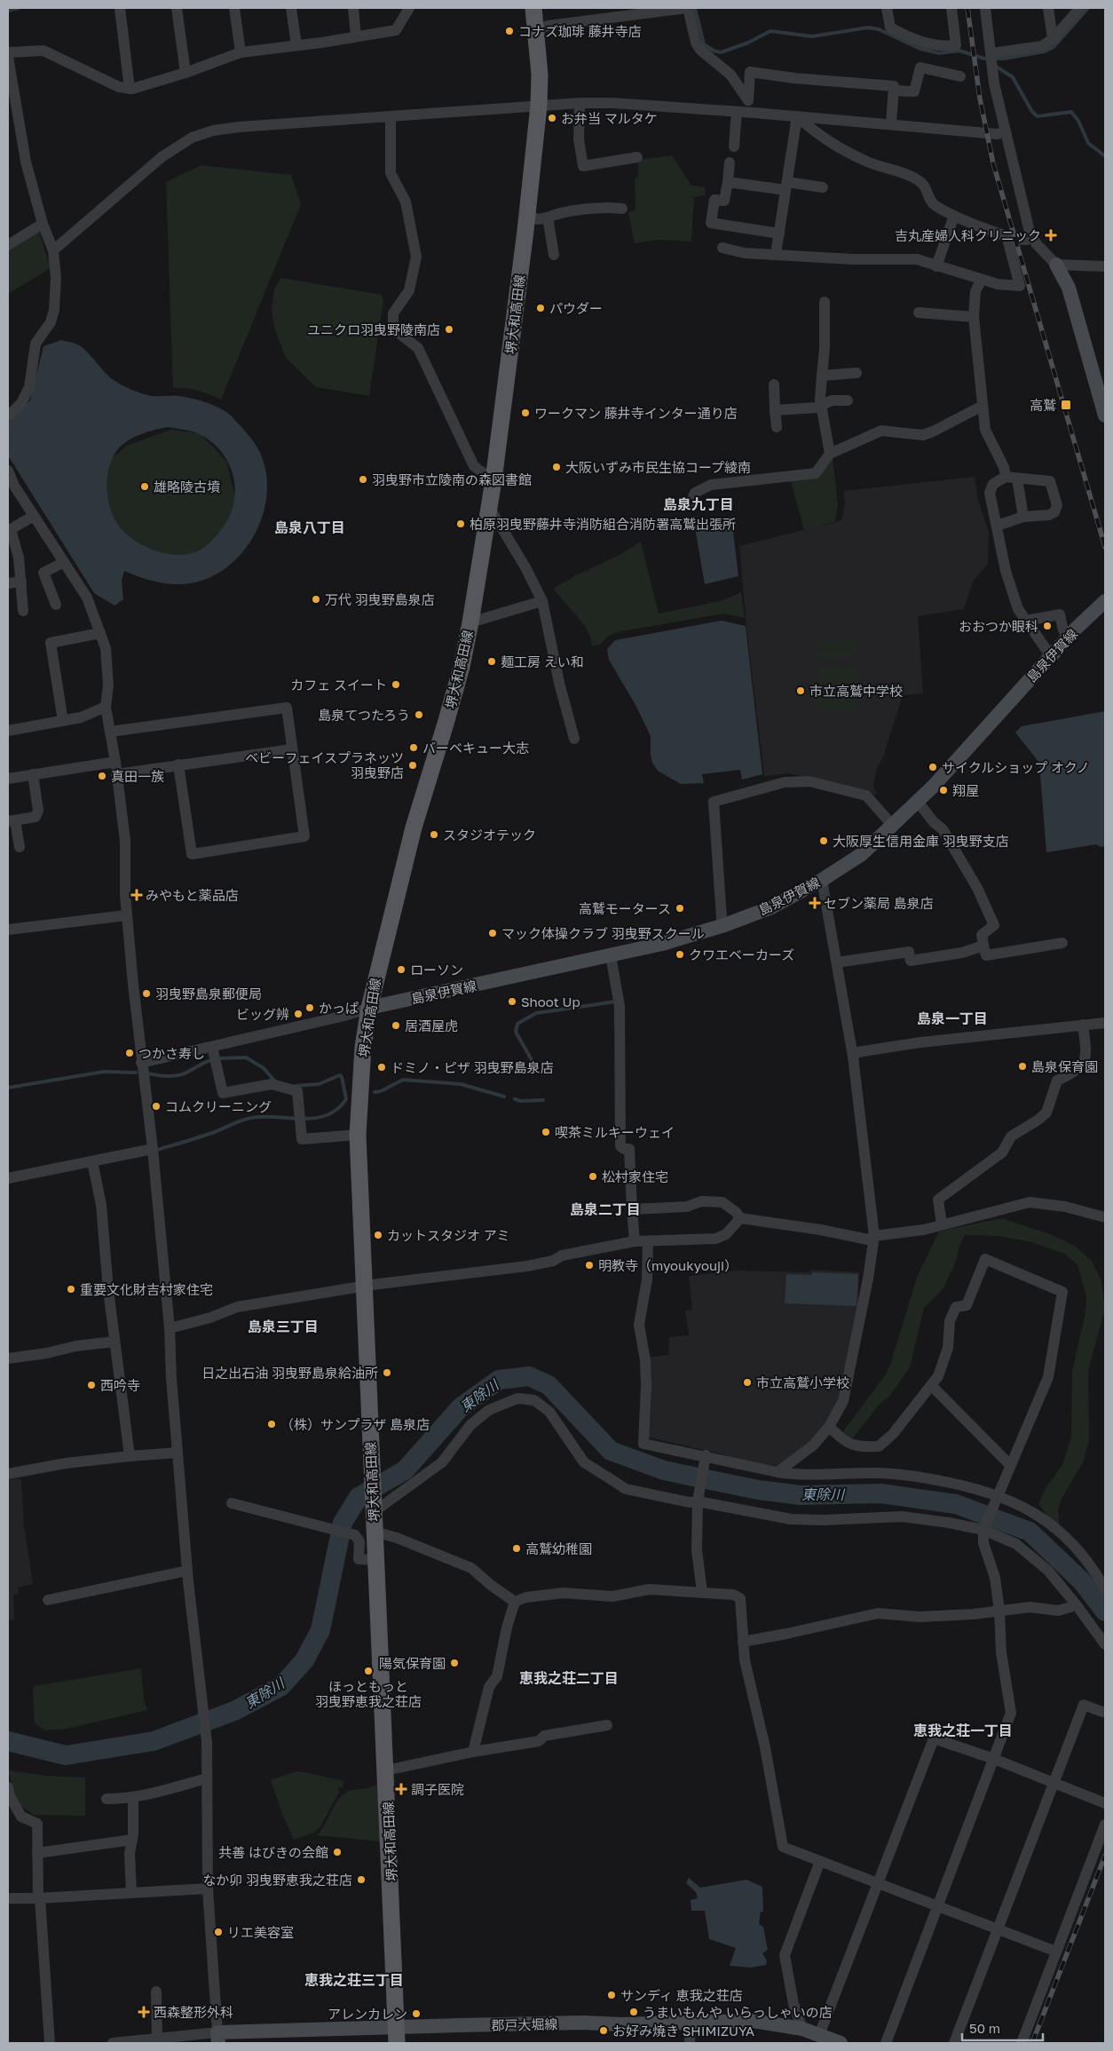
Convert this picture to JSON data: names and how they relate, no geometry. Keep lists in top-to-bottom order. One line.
{"streets":{"main road":["堺大和高田線","島泉伊賀線","郡戸大堀線"]},"crossings":[["堺大和高田線","島泉伊賀線"],["堺大和高田線","郡戸大堀線"]],"districts":["島泉九丁目","島泉八丁目","島泉一丁目","島泉二丁目","島泉三丁目","恵我之荘二丁目","恵我之荘一丁目","恵我之荘三丁目"],"water":["東除川"],"places":{"other":["コナズ珈琲 藤井寺店","お弁当 マルタケ","パウダー","ユニクロ羽曳野陵南店","ワークマン 藤井寺インター通り店","大阪いずみ市民生協コープ綾南","羽曳野市立陵南の森図書館","雄略陵古墳","柏原羽曳野藤井寺消防組合消防署高鷲出張所","万代 羽曳野島泉店","おおつか眼科","麺工房 えい和","カフェ スイート","市立高鷲中学校","島泉てつたろう","バーベキュー大志","ベビーフェイスプラネッツ 羽曳野店","サイクルショップ オクノ","真田一族","翔屋","スタジオテック","大阪厚生信用金庫 羽曳野支店","高鷲モータース","マック体操クラブ 羽曳野スクール","クワエベーカーズ","ローソン","羽曳野島泉郵便局","Shoot Up","かっぱ","ビッグ辨","居酒屋虎","つかさ寿し","島泉保育園","ドミノ・ピザ 羽曳野島泉店","コムクリーニング","喫茶ミルキーウェイ","松村家住宅","カットスタジオ アミ","明教寺（myoukyouji）","重要文化財吉村家住宅","日之出石油 羽曳野島泉給油所","市立高鷲小学校","西吟寺","（株）サンプラザ 島泉店","高鷲幼稚園","陽気保育園","ほっともっと 羽曳野恵我之荘店","共善 はびきの会館","なか卯 羽曳野恵我之荘店","リエ美容室","サンディ 恵我之荘店","うまいもんや いらっしゃいの店","アレンカレン","お好み焼き SHIMIZUYA"],"health":["吉丸産婦人科クリニック","みやもと薬品店","セブン薬局 島泉店","調子医院","西森整形外科"],"transit":["高鷲"]},"scale_bar":"50 m"}
